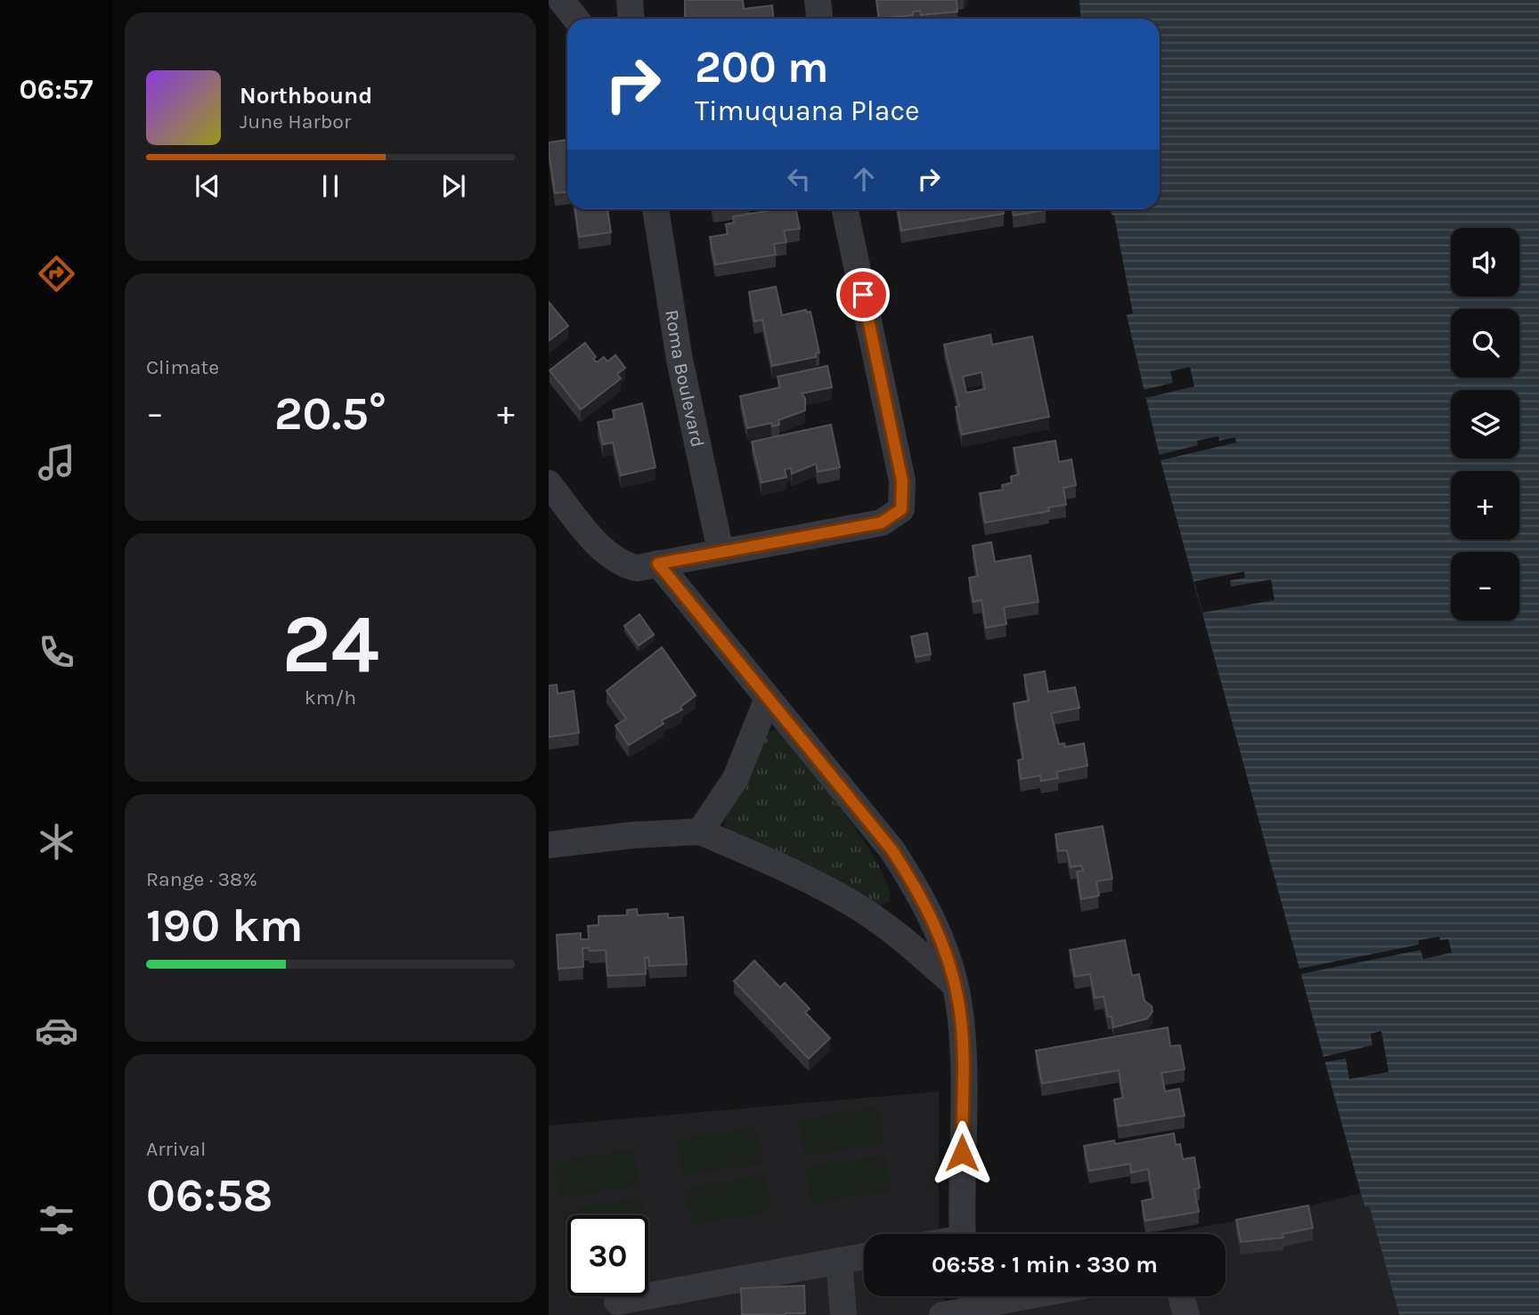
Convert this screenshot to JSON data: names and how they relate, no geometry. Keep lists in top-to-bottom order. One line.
{"streets":{"street":["Roma Boulevard"]},"page":{"tabs":"06:57","turn":["200 m","Timuquana Place"],"song":["Northbound","June Harbor"],"map_buttons":["+","−"],"tile":["Climate",["24","km/h"],["Range · 38%","190 km"],["Arrival","06:58"]],"heat":["−","20.5°","+"],"limit":"30","trip":"06:58 · 1 min · 330 m"}}
